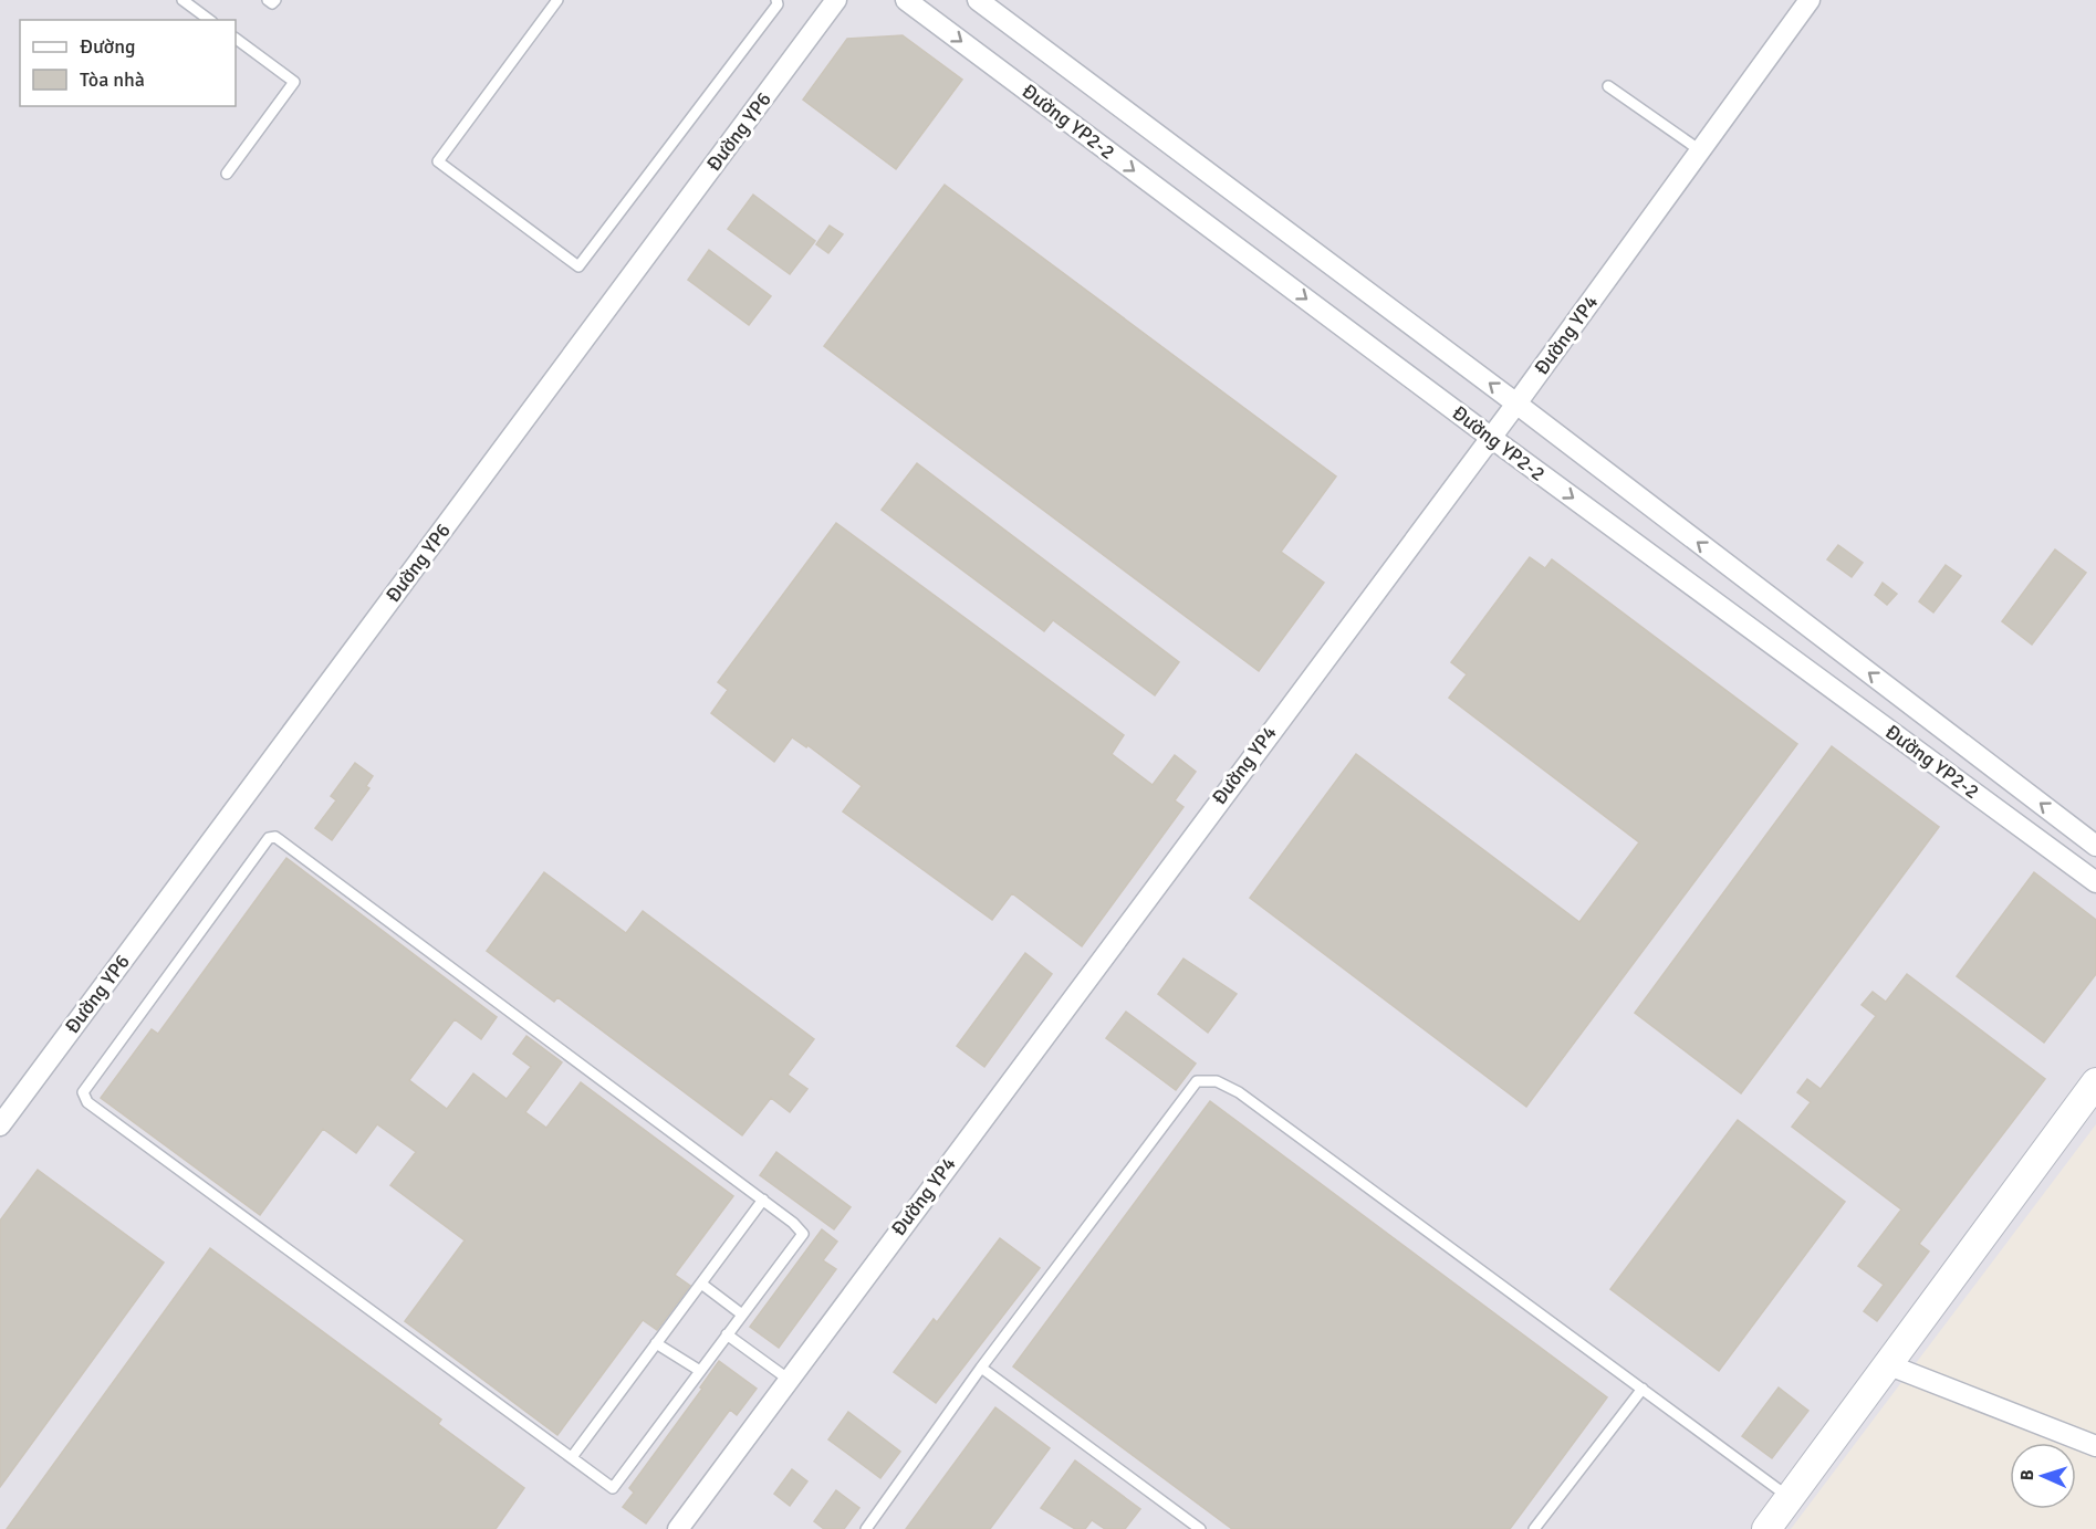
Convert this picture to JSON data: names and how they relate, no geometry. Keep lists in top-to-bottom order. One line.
{"streets":{"street":["Đường YP2-2","Đường YP6","Đường YP4"]},"crossings":[["Đường YP2-2","Đường YP4"]],"legend":["Đường","Tòa nhà"],"north":"left"}
